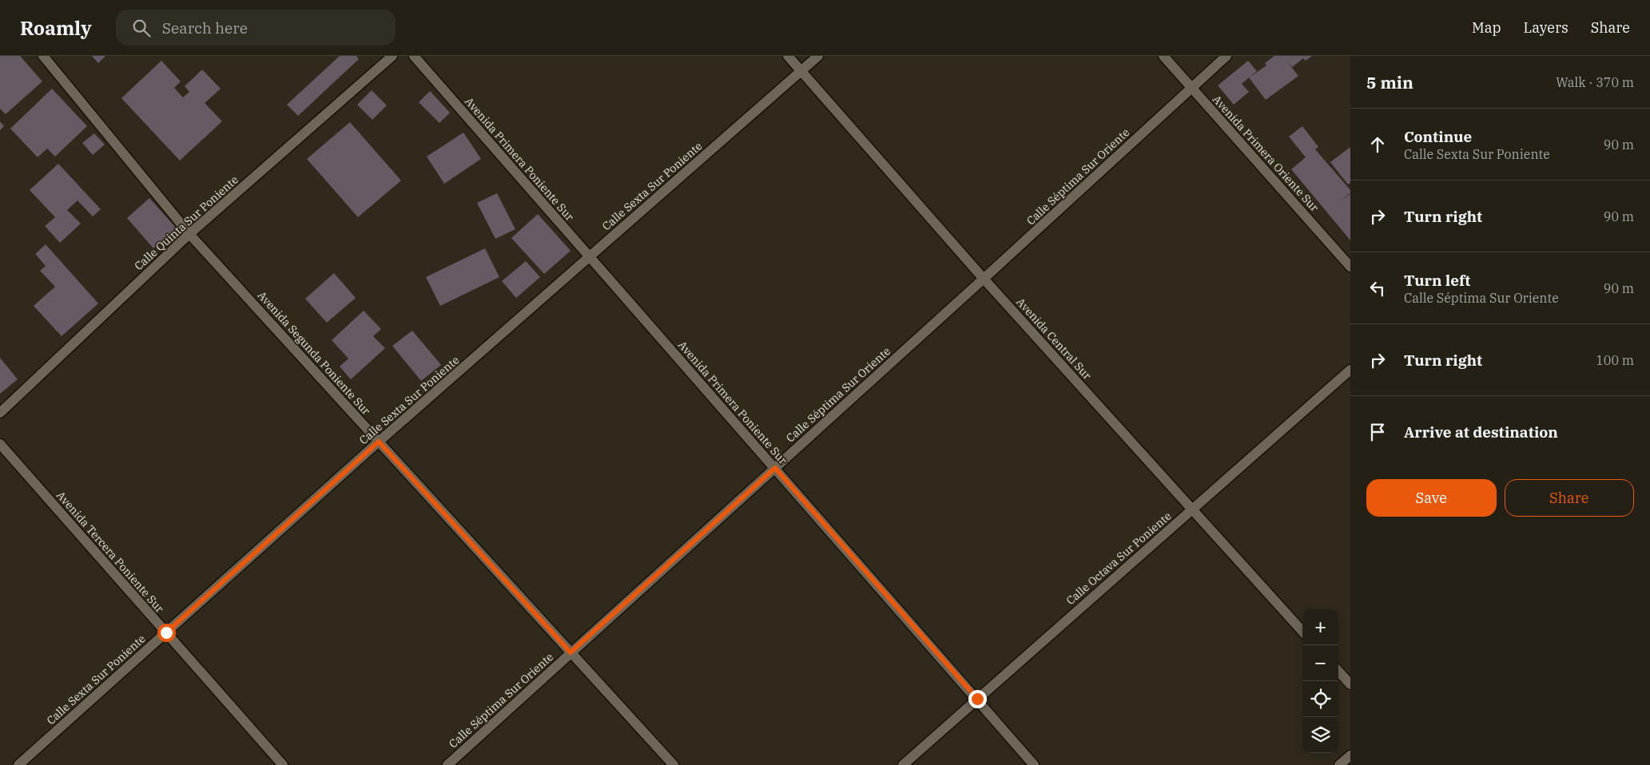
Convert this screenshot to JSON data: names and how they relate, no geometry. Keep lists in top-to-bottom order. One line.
{"streets":{"street":["Avenida Primera Oriente Sur","Avenida Primera Poniente Sur","Calle Séptima Sur Oriente","Calle Sexta Sur Poniente","Calle Quinta Sur Poniente","Avenida Central Sur","Avenida Segunda Poniente Sur","Avenida Tercera Poniente Sur","Calle Octava Sur Poniente"]},"crossings":[["Avenida Primera Oriente Sur","Calle Séptima Sur Oriente"],["Avenida Primera Poniente Sur","Calle Séptima Sur Oriente"],["Avenida Primera Poniente Sur","Calle Sexta Sur Poniente"],["Avenida Primera Poniente Sur","Calle Octava Sur Poniente"],["Calle Séptima Sur Oriente","Avenida Central Sur"],["Calle Séptima Sur Oriente","Avenida Segunda Poniente Sur"],["Calle Sexta Sur Poniente","Avenida Central Sur"],["Calle Sexta Sur Poniente","Avenida Segunda Poniente Sur"],["Calle Sexta Sur Poniente","Avenida Tercera Poniente Sur"],["Calle Quinta Sur Poniente","Avenida Segunda Poniente Sur"],["Avenida Central Sur","Calle Octava Sur Poniente"]],"page":{"header":"Roamly","search":"Search here","nav":["Map","Layers","Share"],"heading":["5 min","Walk · 370 m"],"list":[["Continue","Calle Sexta Sur Poniente","90 m"],["Turn right","90 m"],["Turn left","Calle Séptima Sur Oriente","90 m"],["Turn right","100 m"],"Arrive at destination"],"buttons":["Save","Share"],"map_buttons":["+","−"]}}
